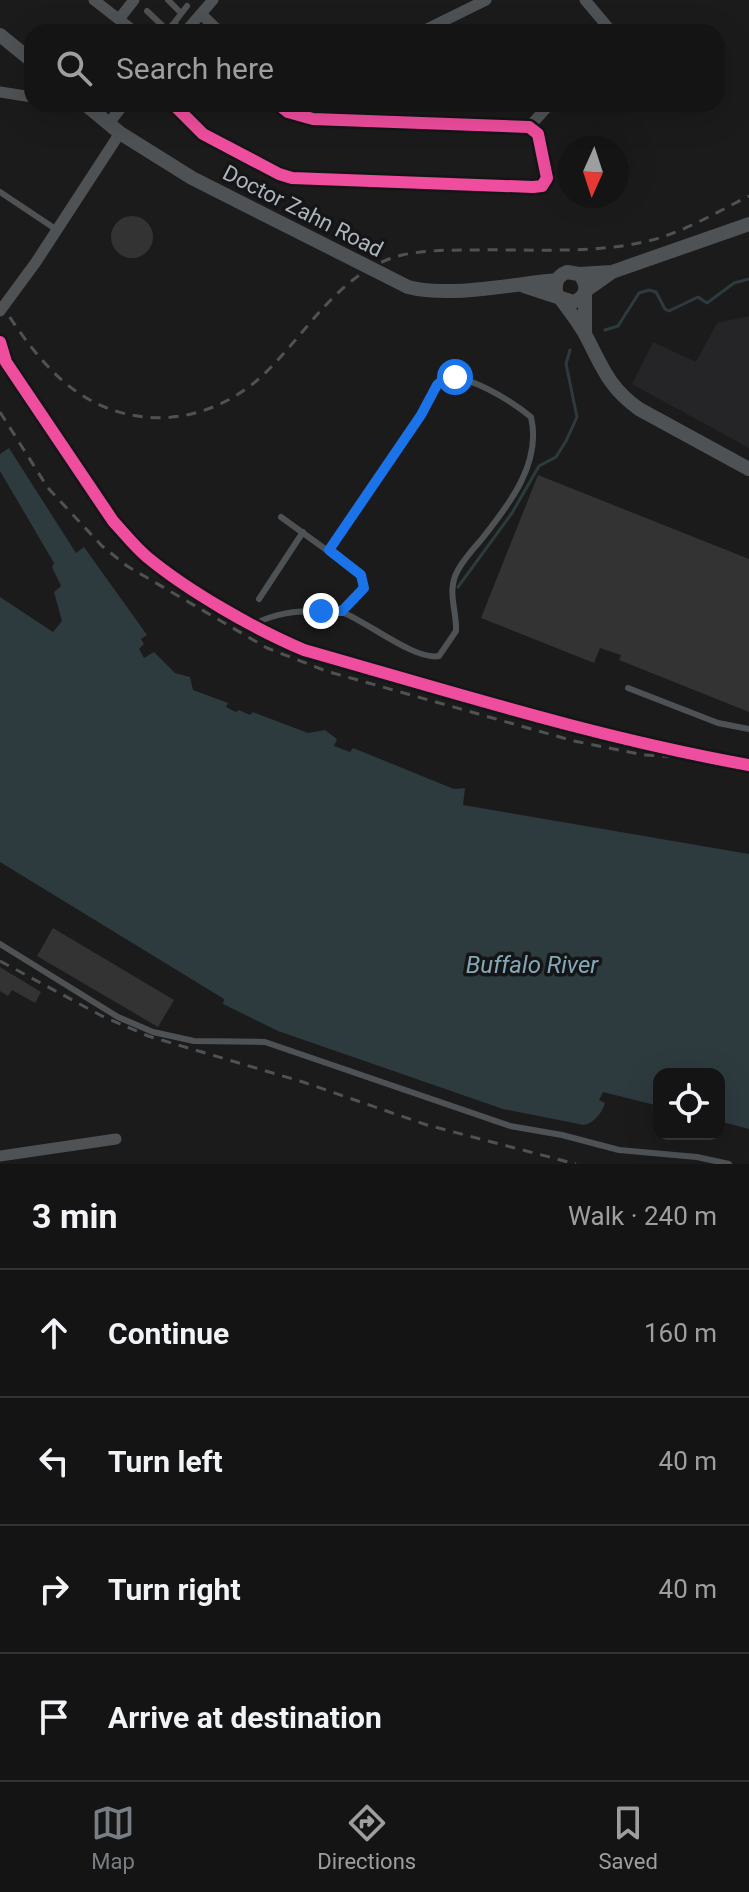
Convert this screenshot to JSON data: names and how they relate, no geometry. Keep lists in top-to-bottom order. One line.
{"streets":{"street":["Doctor Zahn Road"]},"water":["Buffalo River"],"north":"bottom","page":{"search":"Search here","heading":["3 min","Walk · 240 m"],"list":[["Continue","160 m"],["Turn left","40 m"],["Turn right","40 m"],"Arrive at destination"],"nav":["Map","Directions","Saved"]}}
